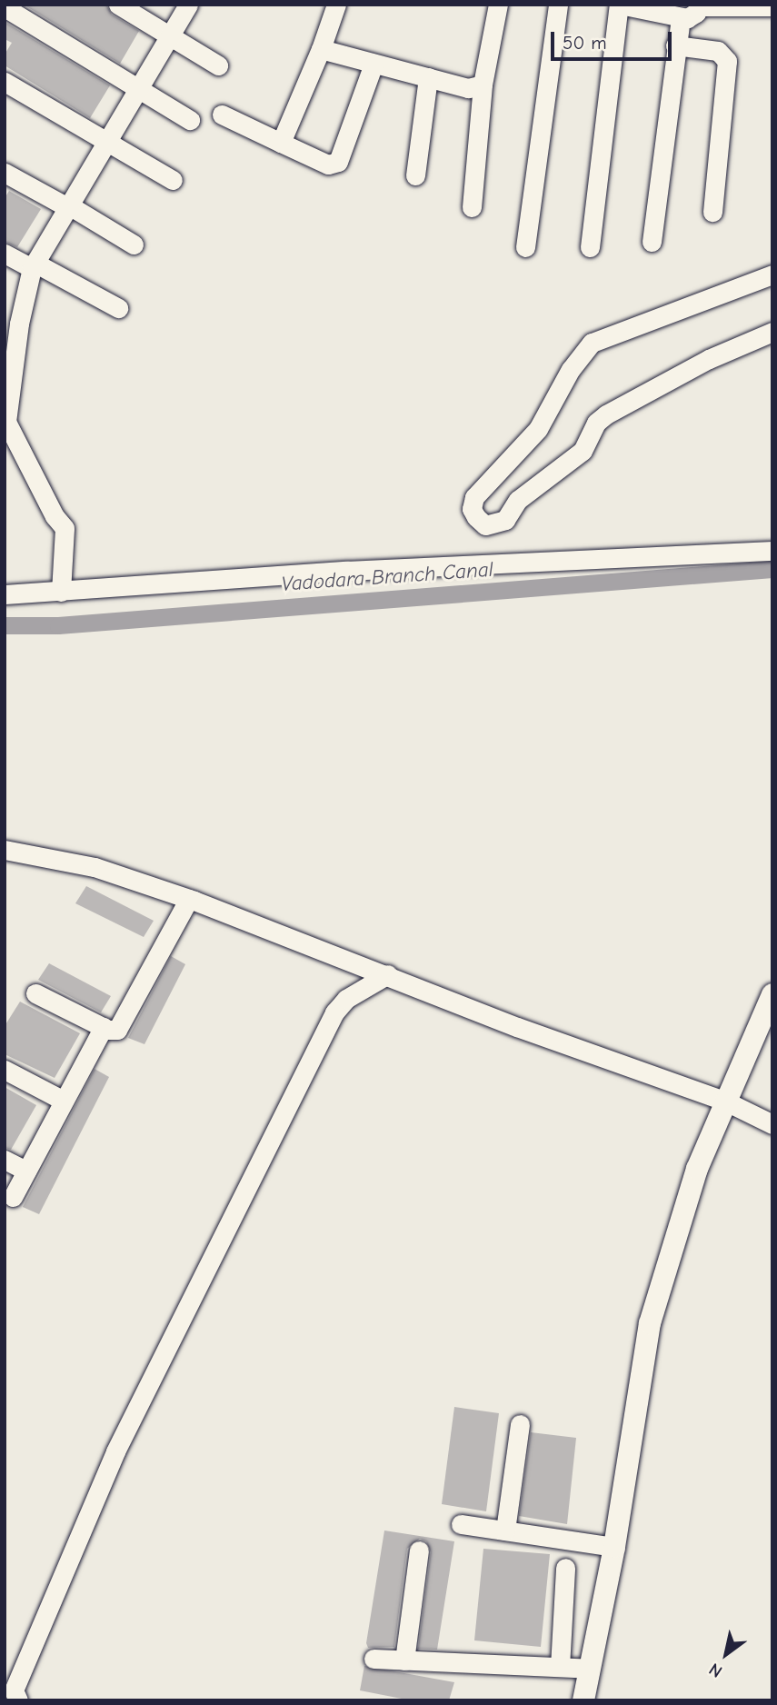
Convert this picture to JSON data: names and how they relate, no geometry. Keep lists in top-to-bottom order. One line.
{"water":["Vadodara Branch Canal"],"scale_bar":"50 m","north":"bottom left"}
